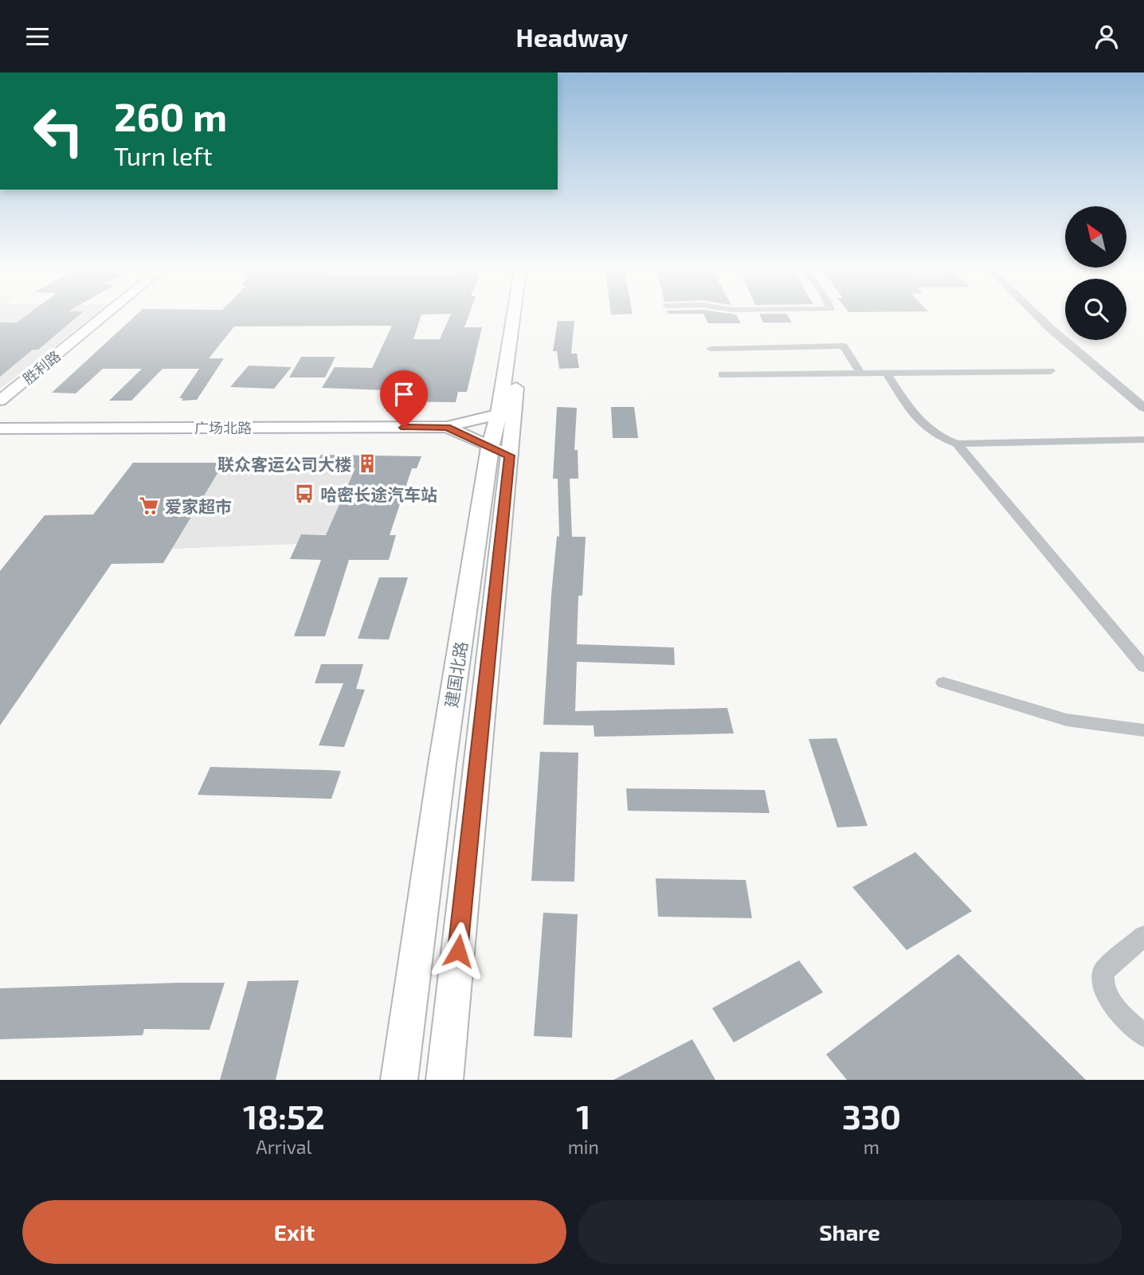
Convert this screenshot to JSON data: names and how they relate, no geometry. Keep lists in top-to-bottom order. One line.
{"streets":{"main road":["胜利路","广场北路","建国北路"]},"places":{"building":["联众客运公司大楼"],"bus stop":["哈密长途汽车站"],"supermarket":["爱家超市"]},"north":"top left","page":{"header":"Headway","turn":["260 m","Turn left"],"eta":["18:52","Arrival","1","min","330","m"],"buttons":["Exit","Share"]}}
